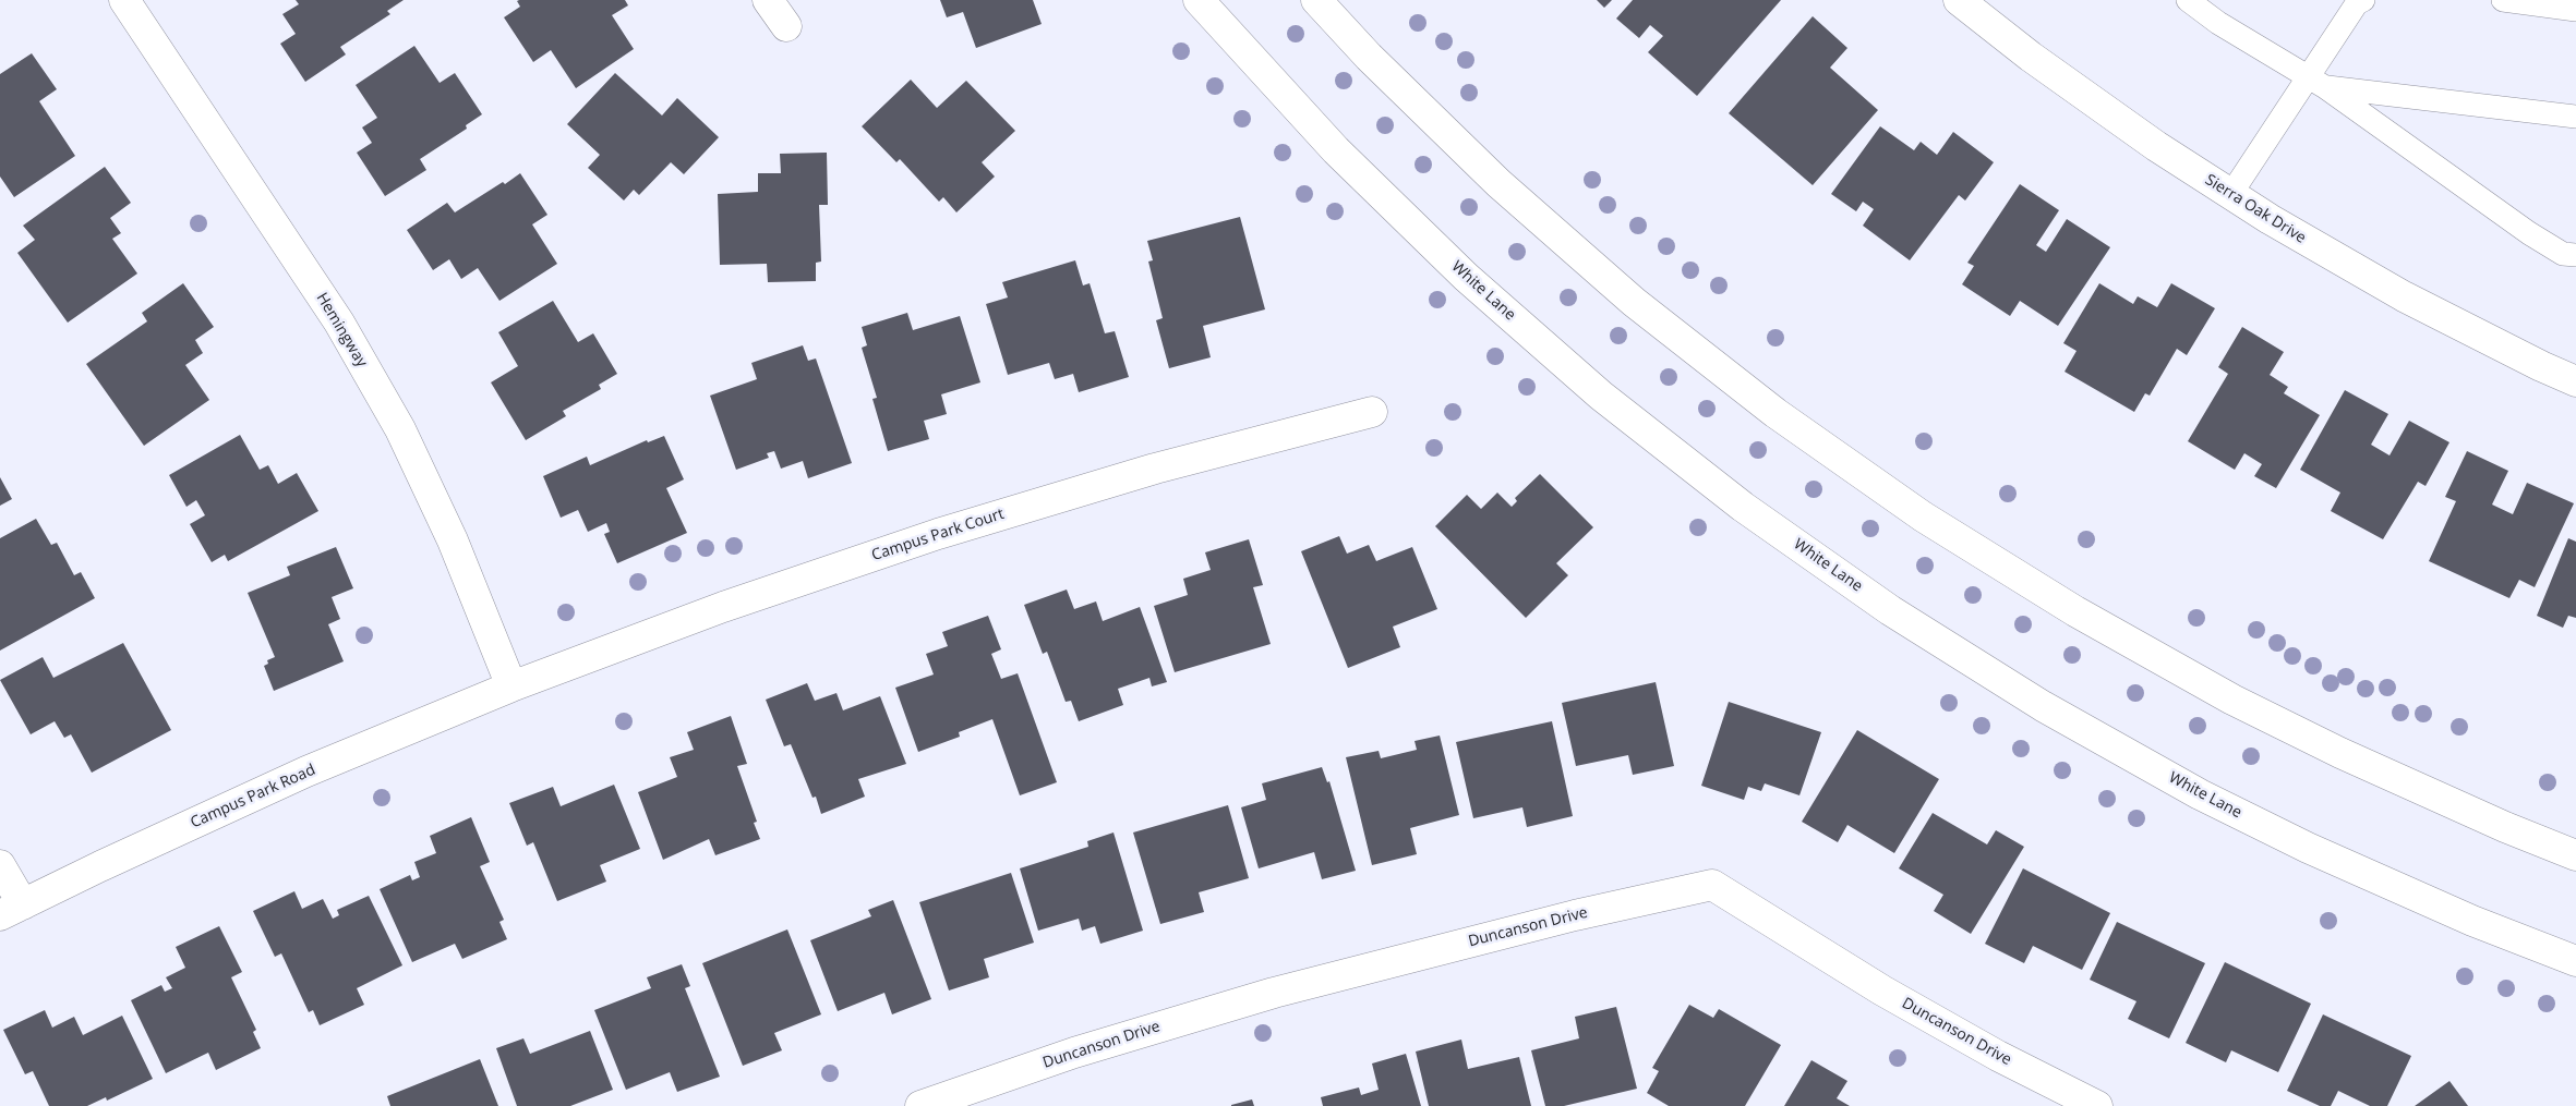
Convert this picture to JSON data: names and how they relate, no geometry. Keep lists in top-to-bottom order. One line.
{"streets":{"street":["Sierra Oak Drive","White Lane","Hemingway","Campus Park Court","Campus Park Road","Duncanson Drive"]},"crossings":[["Hemingway","Campus Park Court"],["Hemingway","Campus Park Road"],["Campus Park Court","Campus Park Road"]]}
